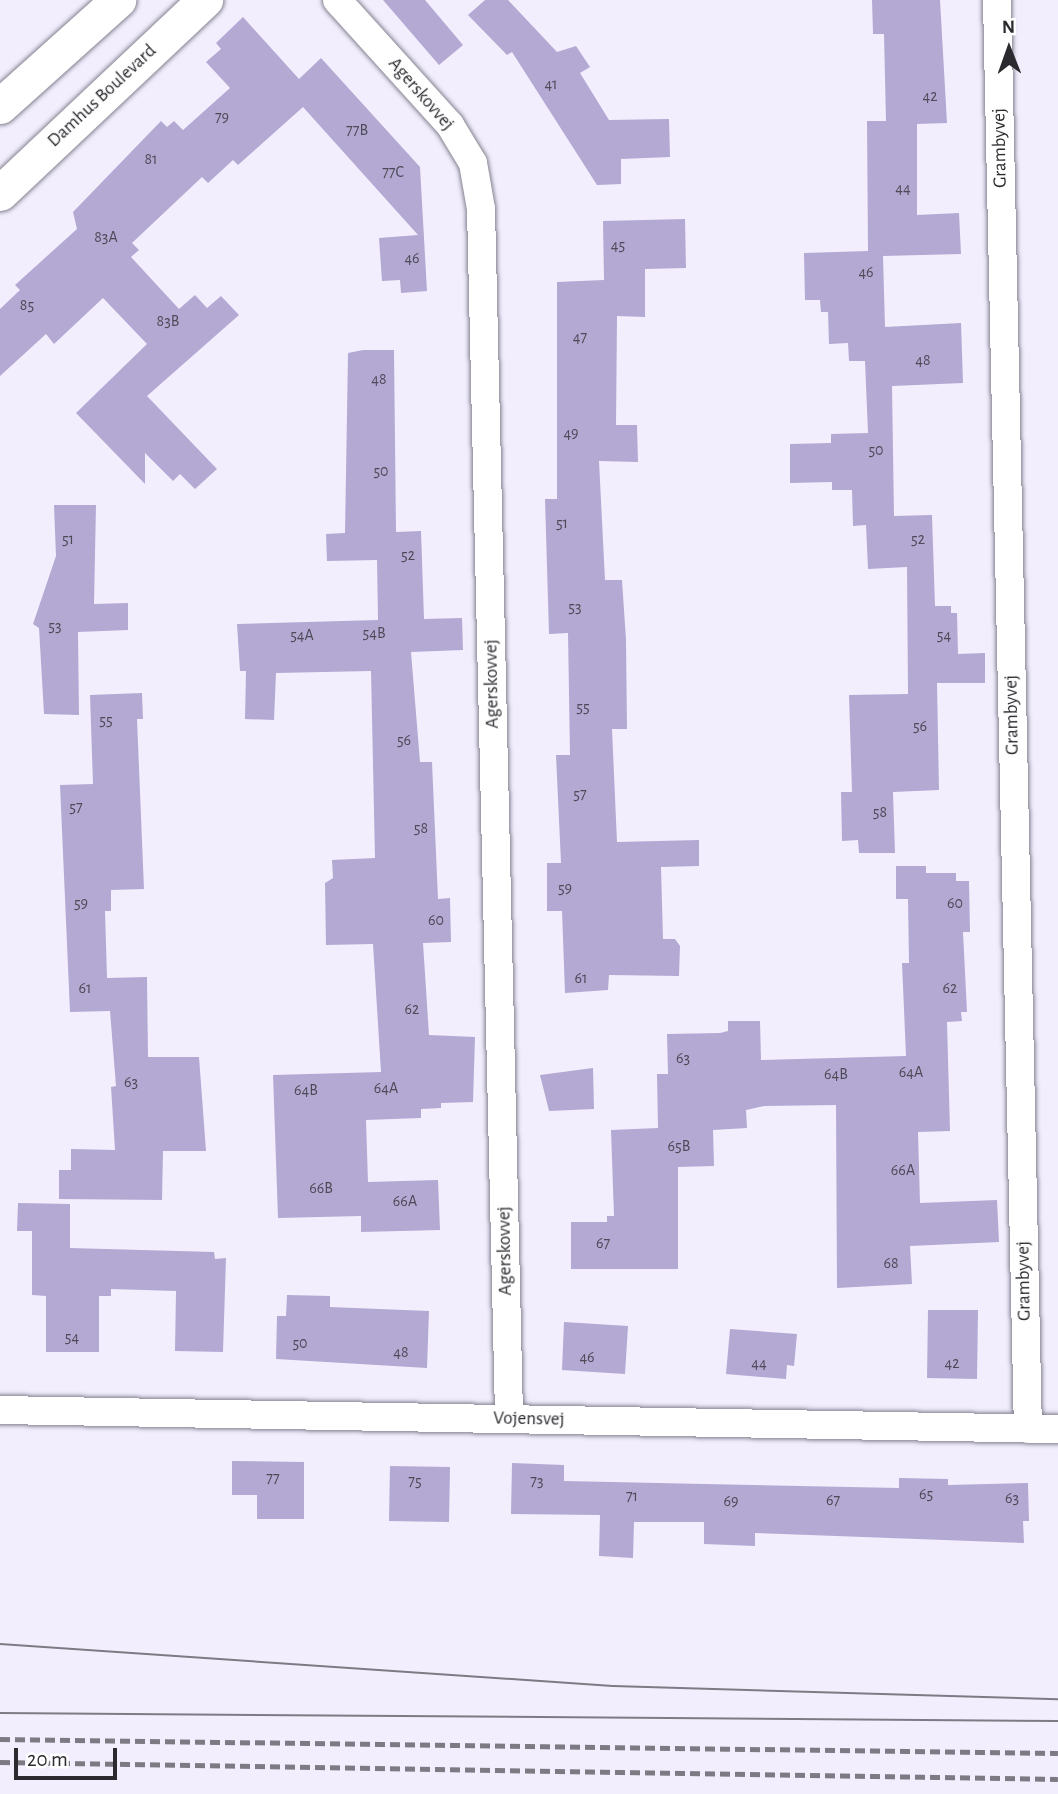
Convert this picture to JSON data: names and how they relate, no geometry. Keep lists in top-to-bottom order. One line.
{"streets":{"street":["Agerskovvej","Damhus Boulevard","Grambyvej","Vojensvej"]},"crossings":[["Agerskovvej","Vojensvej"],["Grambyvej","Vojensvej"]],"house_numbers":["41","42","79","77B","81","77C","44","83A","45","46","46","85","83B","47","48","48","49","50","50","51","51","52","52","53","53","54B","54A","54","55","55","56","56","57","57","58","58","59","59","60","60","61","61","62","62","63","64A","64B","63","64A","64B","65B","66A","66B","66A","67","68","54","50","48","46","44","42","77","75","73","65","71","63","67","69"],"scale_bar":"20 m","north":"top"}
